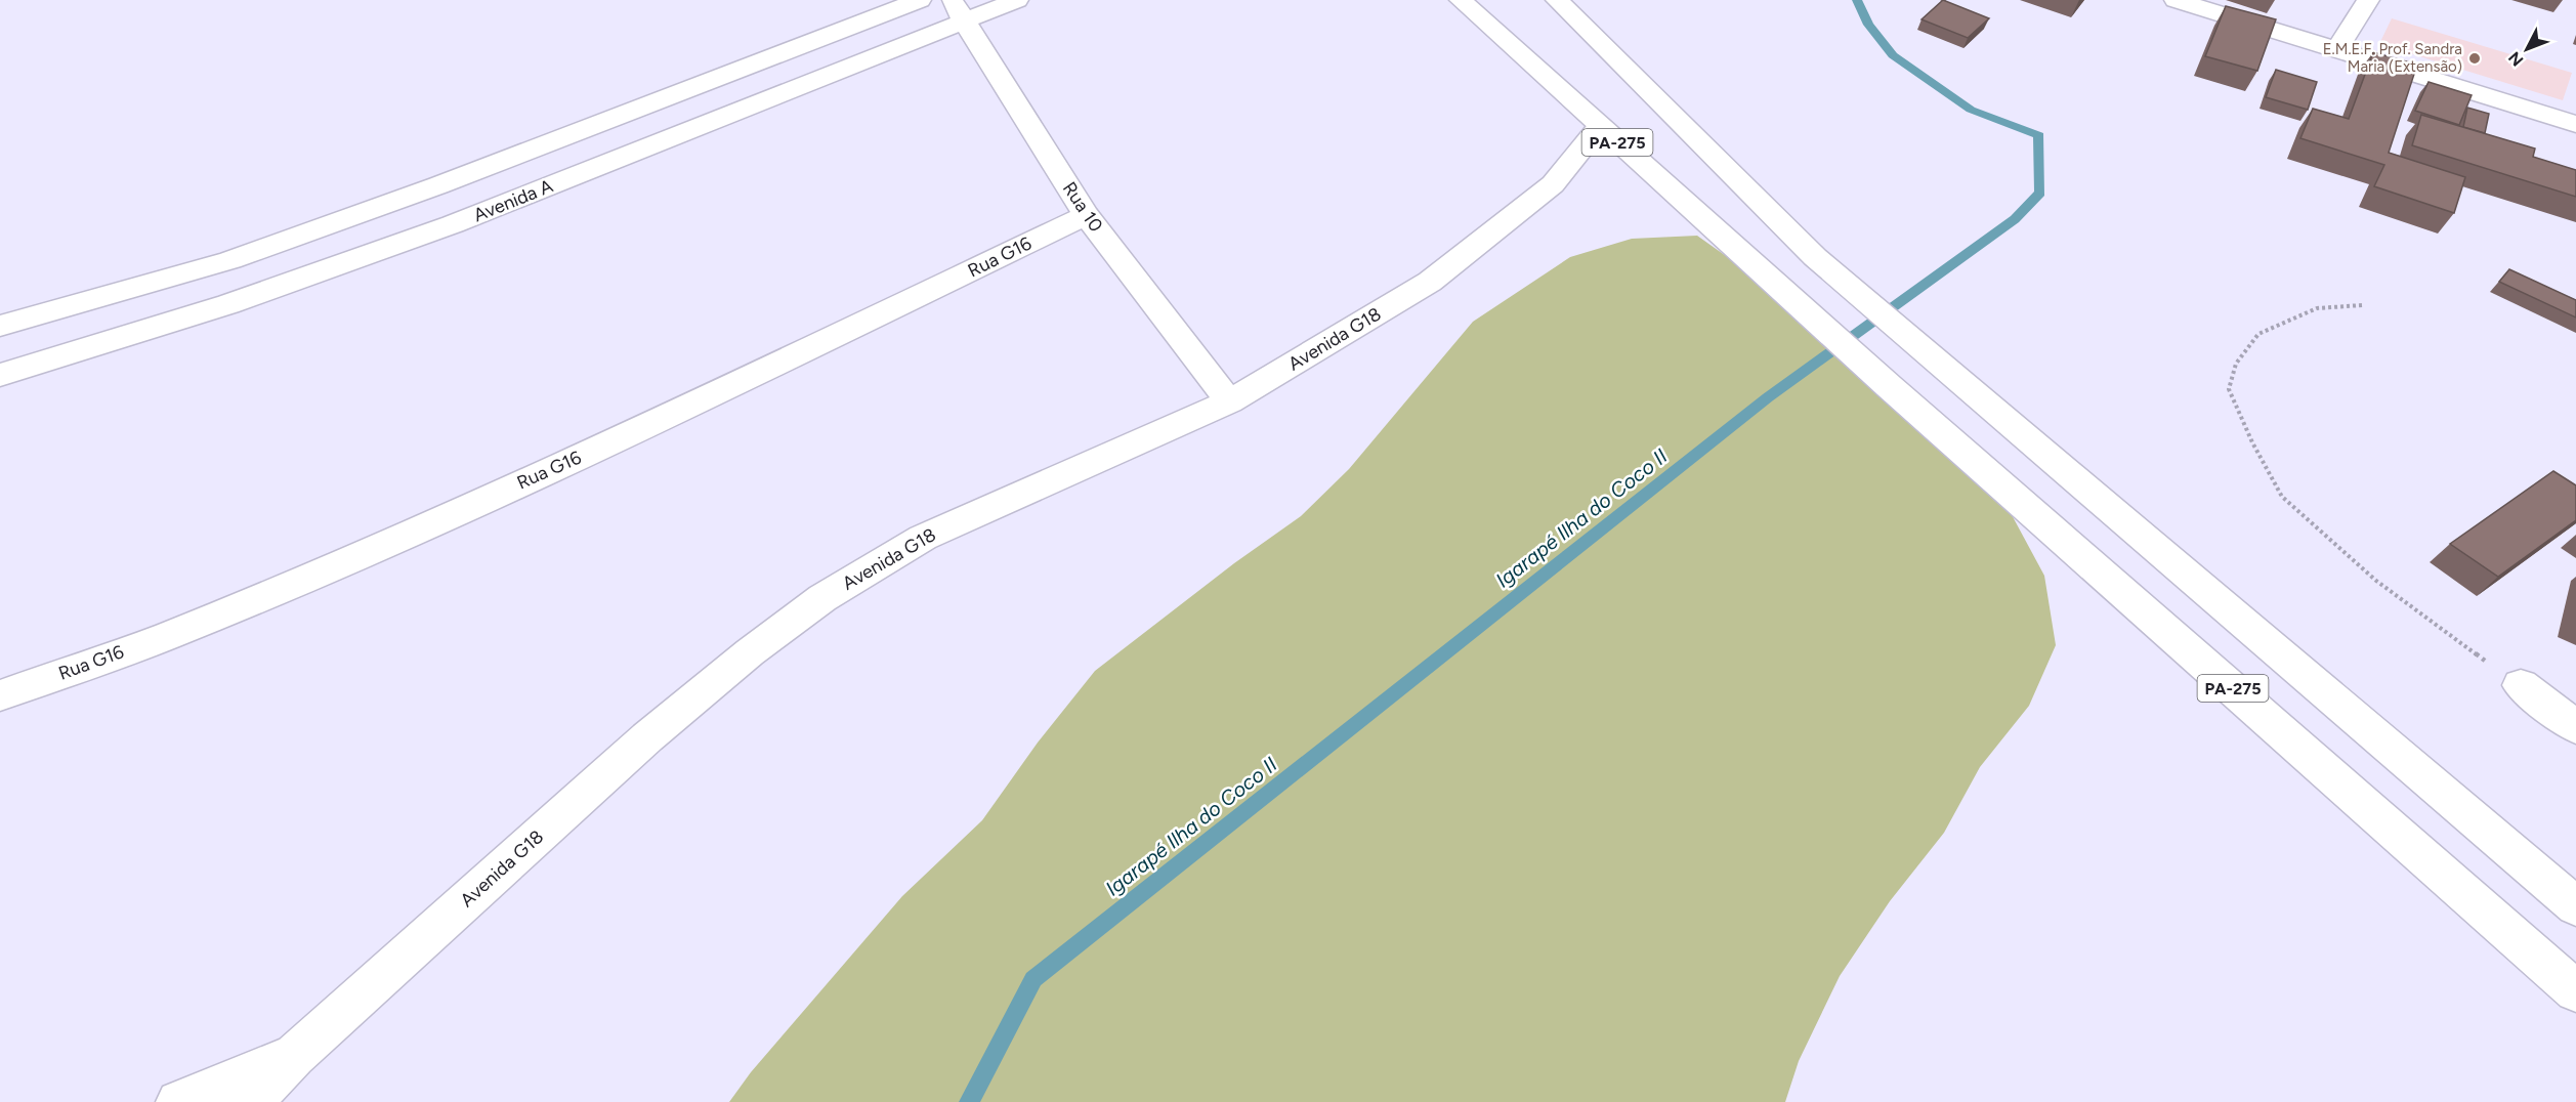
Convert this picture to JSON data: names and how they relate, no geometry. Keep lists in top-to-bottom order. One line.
{"streets":{"main road":["PA-275","Avenida A","Rua 10","Rua G16","Avenida G18"]},"crossings":[["PA-275","Avenida G18"],["Avenida A","Rua 10"],["Rua 10","Rua G16"],["Rua 10","Avenida G18"]],"water":["Igarapé Ilha do Coco II"],"places":["E.M.E.F. Prof. Sandra Maria (Extensão)"],"north":"bottom left"}
